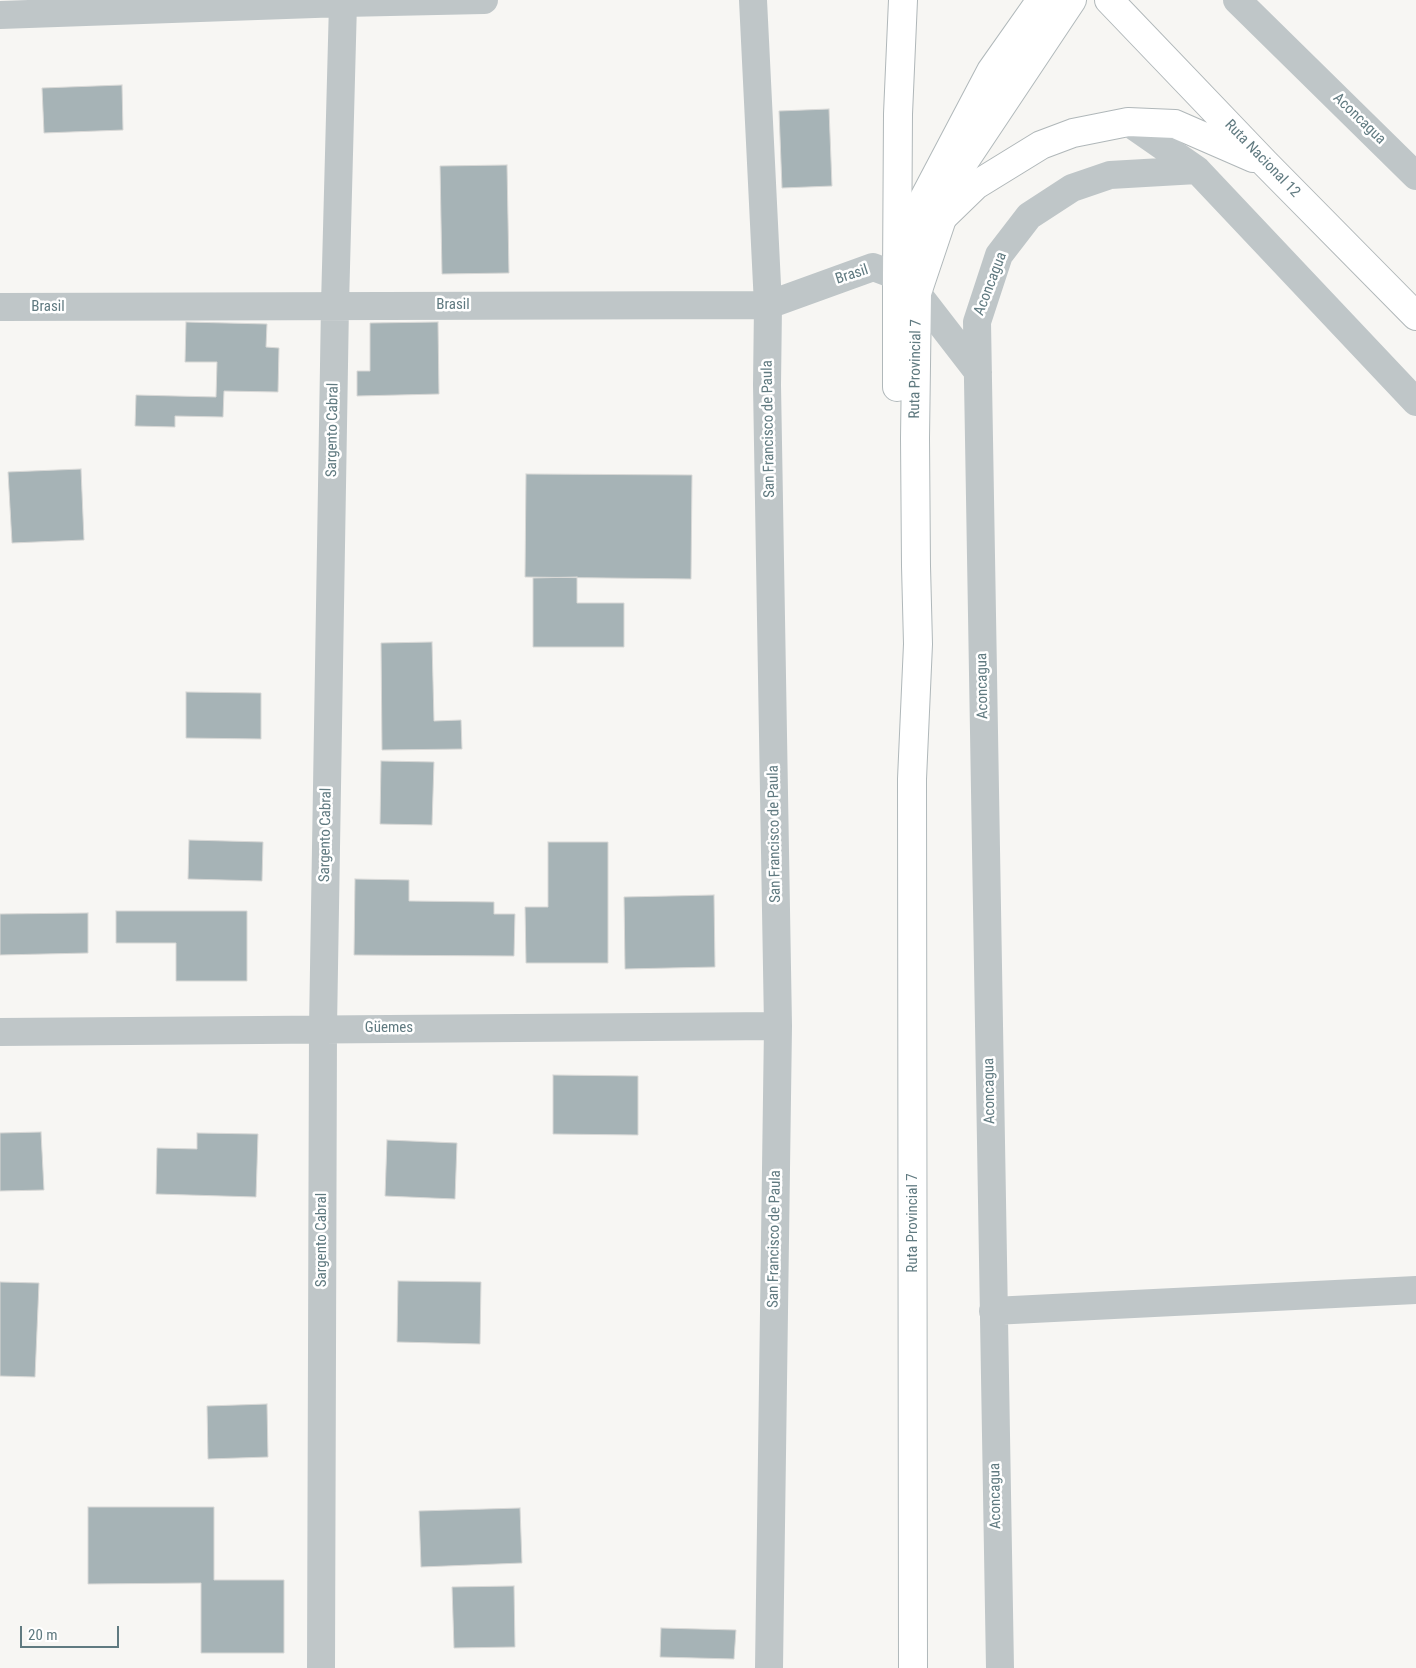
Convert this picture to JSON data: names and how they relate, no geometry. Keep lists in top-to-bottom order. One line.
{"streets":{"main road":["Ruta Nacional 12","Ruta Provincial 7"],"street":["Aconcagua","Brasil","San Francisco de Paula","Sargento Cabral","Güemes"]},"crossings":[["Brasil","Ruta Provincial 7"],["Brasil","San Francisco de Paula"],["Brasil","Sargento Cabral"],["San Francisco de Paula","Güemes"],["Sargento Cabral","Güemes"]],"scale_bar":"20 m"}
